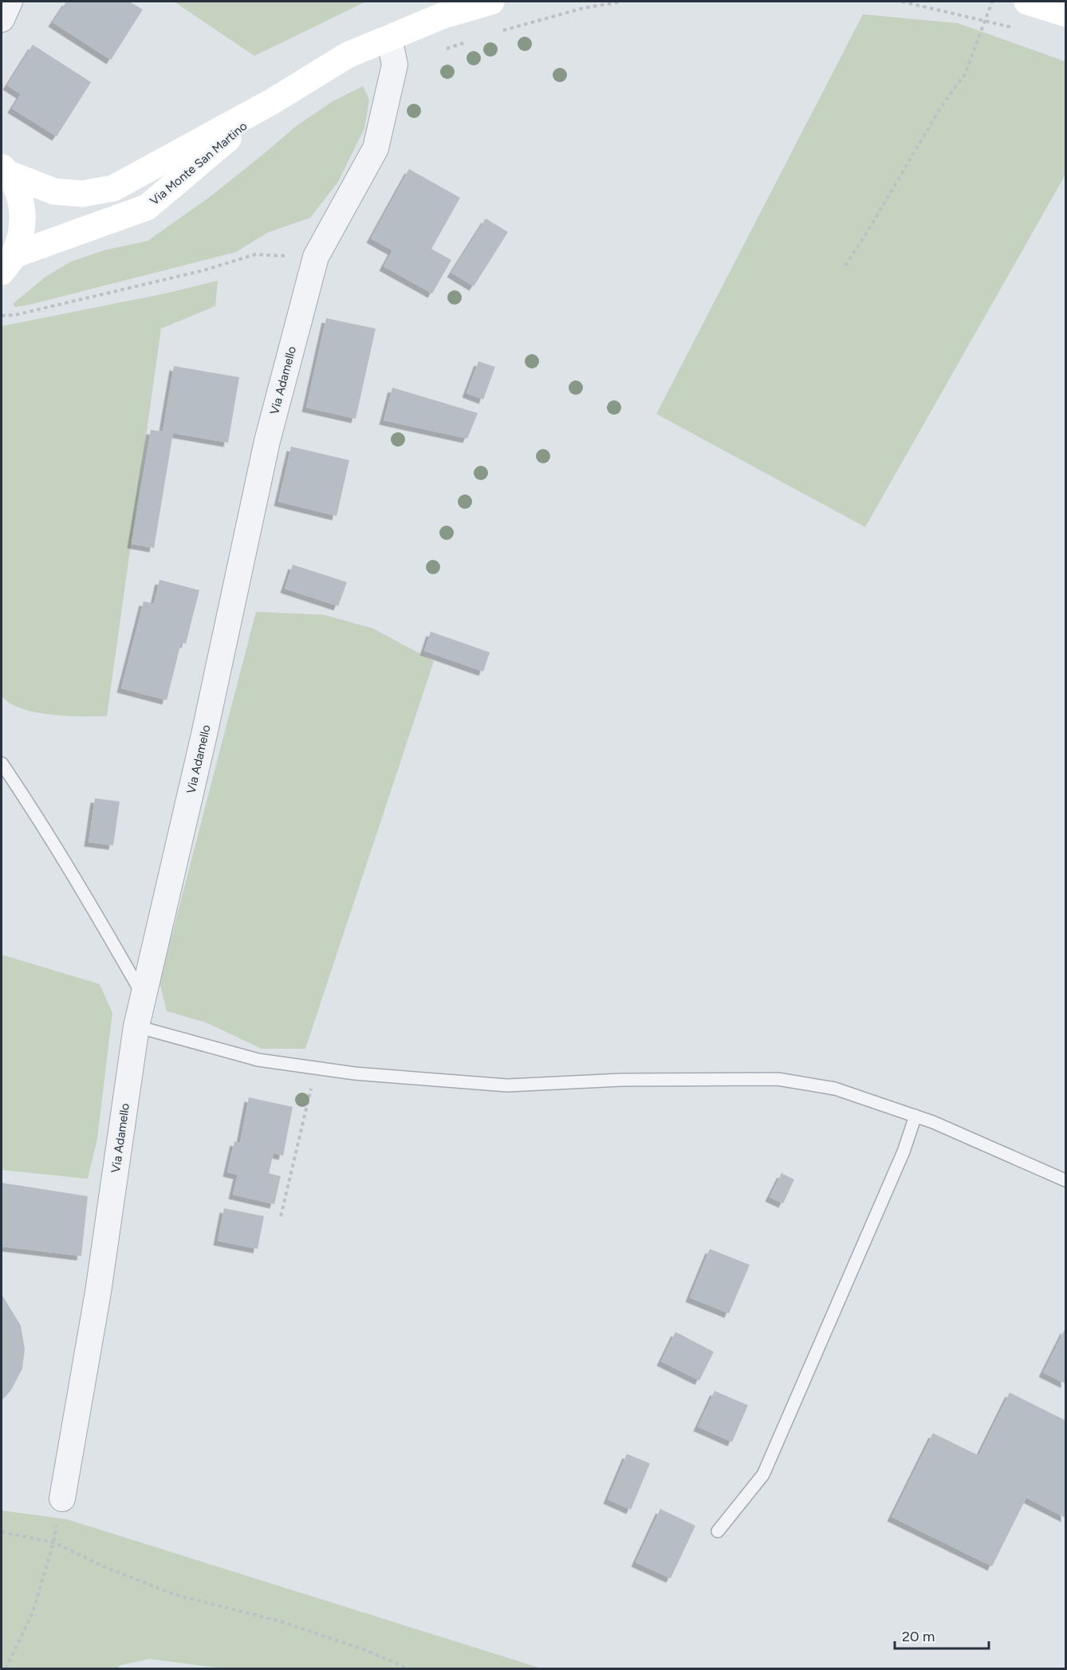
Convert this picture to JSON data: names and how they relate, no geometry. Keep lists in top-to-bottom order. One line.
{"streets":{"street":["Via Monte San Martino","Via Adamello"]},"crossings":[["Via Monte San Martino","Via Adamello"]],"scale_bar":"20 m"}
